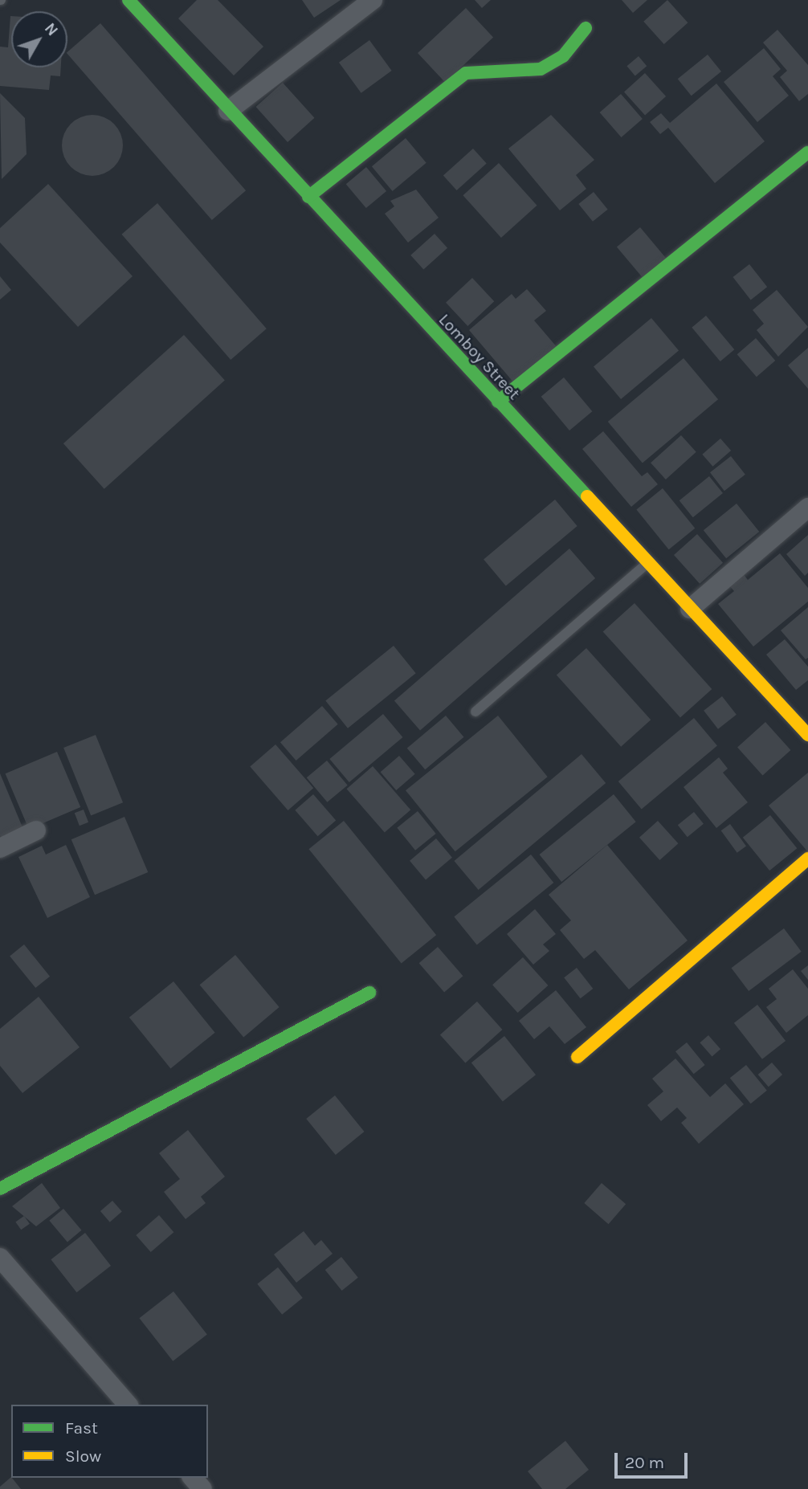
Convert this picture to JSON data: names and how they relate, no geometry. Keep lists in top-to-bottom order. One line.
{"streets":{"street":["Lomboy Street"]},"legend":["Fast","Slow"],"scale_bar":"20 m","north":"top right"}
